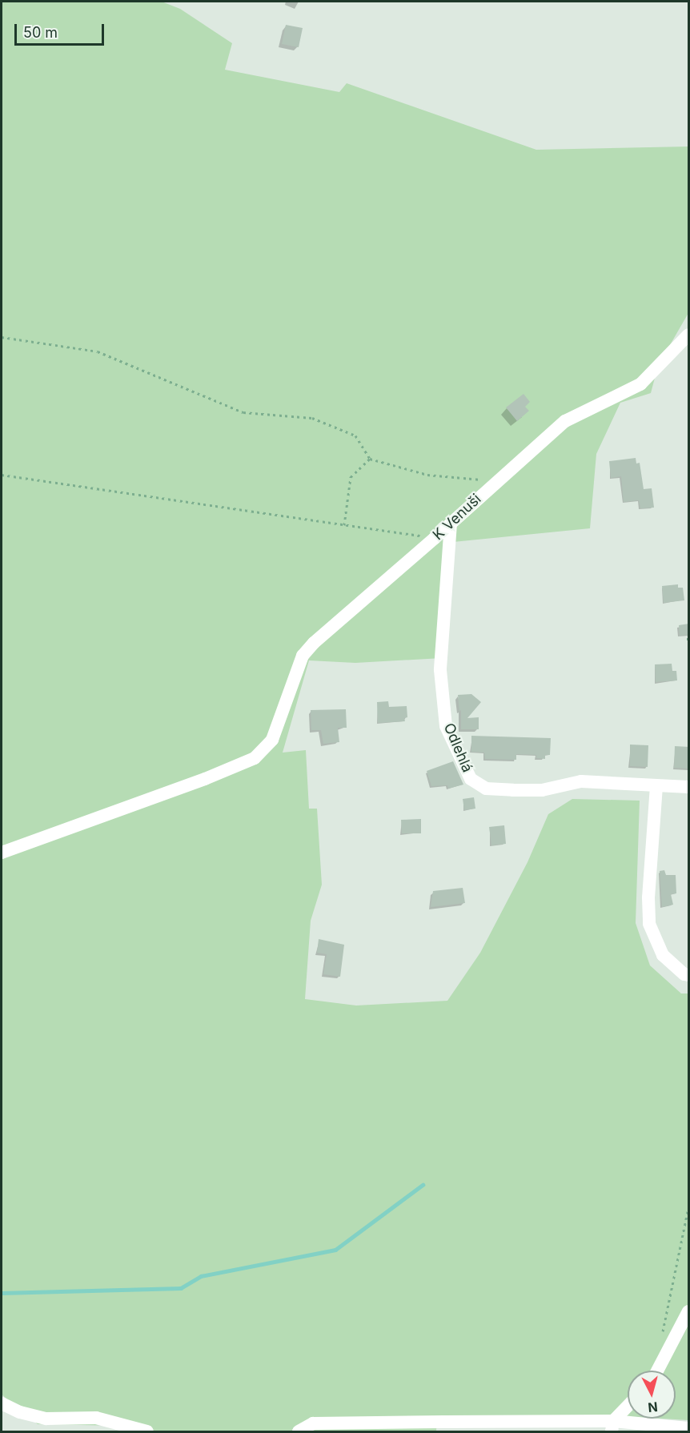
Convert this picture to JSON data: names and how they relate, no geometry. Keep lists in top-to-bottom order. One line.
{"streets":{"street":["K Venuši","Odlehlá"]},"crossings":[["K Venuši","Odlehlá"]],"scale_bar":"50 m","north":"bottom"}
